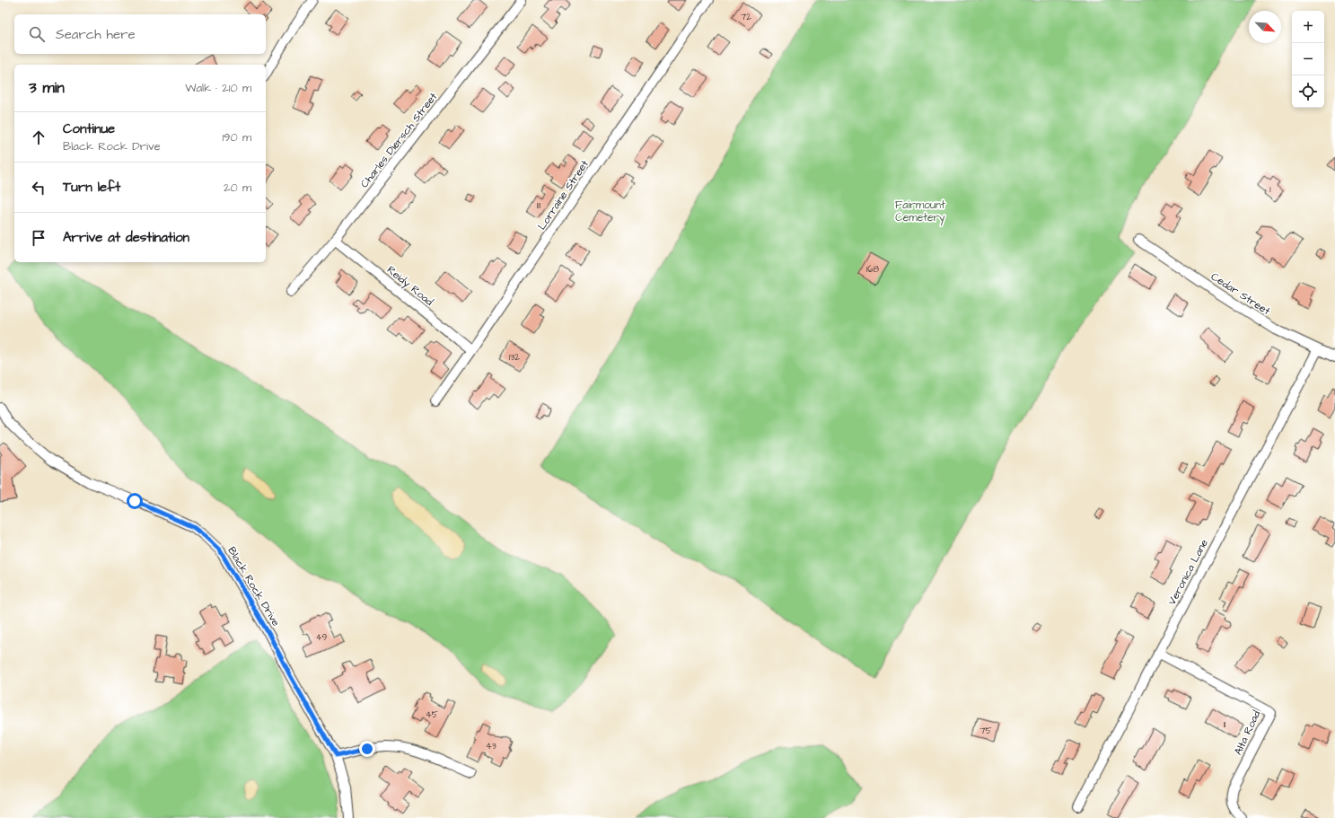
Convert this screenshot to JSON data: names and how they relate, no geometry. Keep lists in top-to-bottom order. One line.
{"streets":{"street":["Charles Diersch Street","Lorraine Street","Reidy Road","Cedar Street","Veronica Lane","Black Rock Drive","Alta Road"]},"crossings":[["Charles Diersch Street","Reidy Road"],["Lorraine Street","Reidy Road"],["Cedar Street","Veronica Lane"],["Veronica Lane","Alta Road"]],"parks":["Fairmount Cemetery"],"house_numbers":["72","1","111","168","132","49","45","11","75","43"],"north":"bottom right","page":{"map_buttons":["+","−"],"search":"Search here","heading":["3 min","Walk · 210 m"],"list":[["Continue","Black Rock Drive","190 m"],["Turn left","20 m"],"Arrive at destination"]}}
